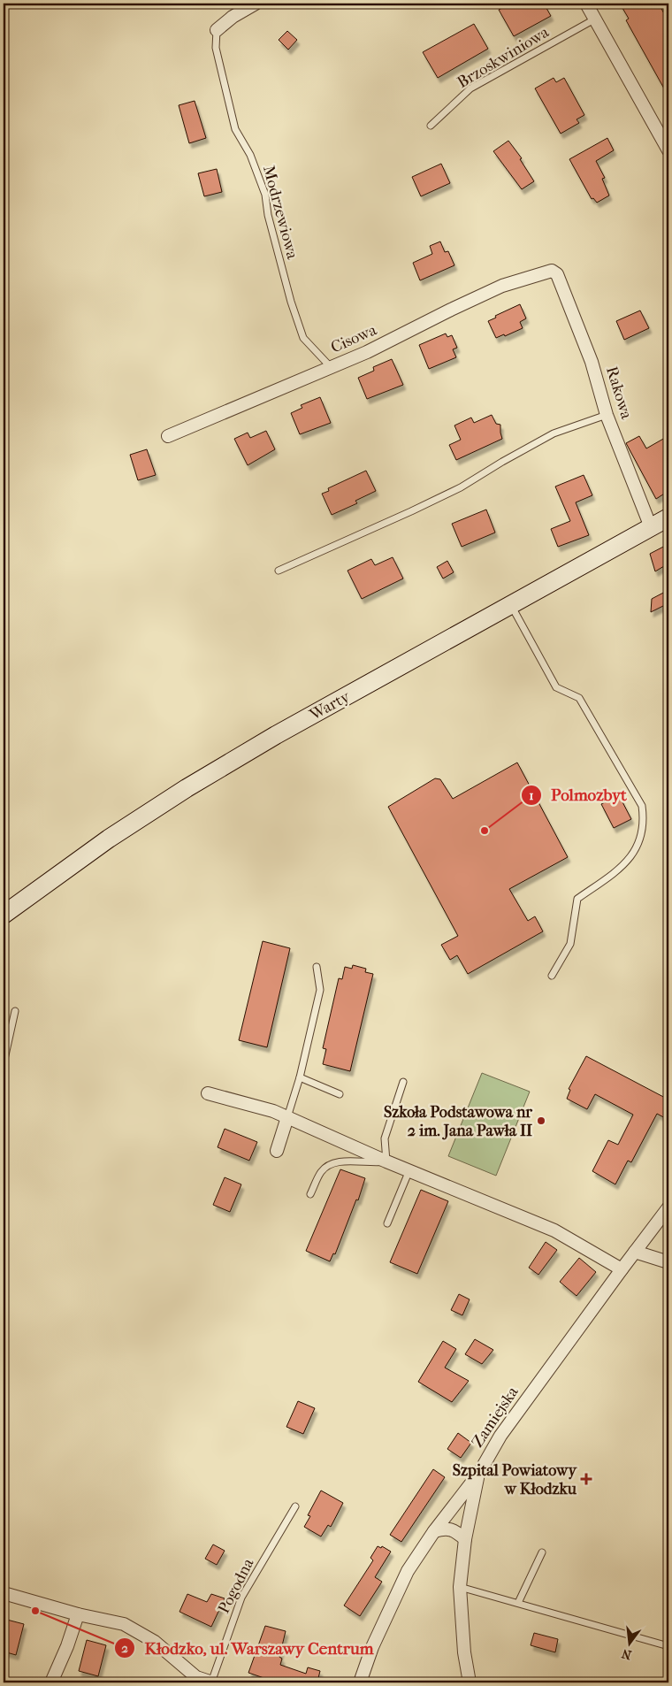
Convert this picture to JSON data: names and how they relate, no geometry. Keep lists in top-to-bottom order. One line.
{"streets":{"main road":["Warty"],"street":["Cisowa","Rakowa","Zamiejska"],"lane":["Brzoskwiniowa","Modrzewiowa","Pogodna"]},"crossings":[["Modrzewiowa","Cisowa"],["Cisowa","Rakowa"],["Rakowa","Warty"]],"places":{"other":["Polmozbyt","Szkoła Podstawowa nr 2 im. Jana Pawła II","Kłodzko, ul. Warszawy Centrum"],"health":["Szpital Powiatowy w Kłodzku"]},"north":"bottom"}
